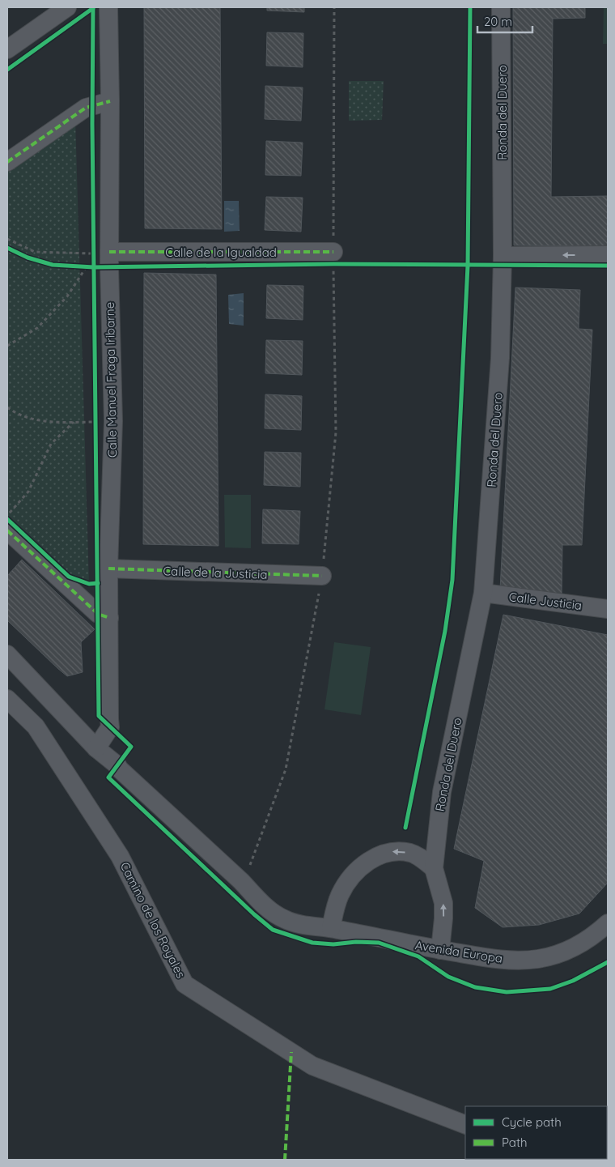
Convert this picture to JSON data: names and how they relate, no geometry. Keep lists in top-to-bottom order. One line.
{"streets":{"street":["Ronda del Duero","Calle de la Igualdad","Calle Manuel Fraga Iribarne","Calle de la Justicia","Calle Justicia","Camino de los Royales","Avenida Europa"]},"crossings":[["Ronda del Duero","Calle Justicia"],["Ronda del Duero","Avenida Europa"],["Calle de la Igualdad","Calle Manuel Fraga Iribarne"],["Calle Manuel Fraga Iribarne","Calle de la Justicia"]],"legend":["Cycle path","Path"],"scale_bar":"20 m"}
